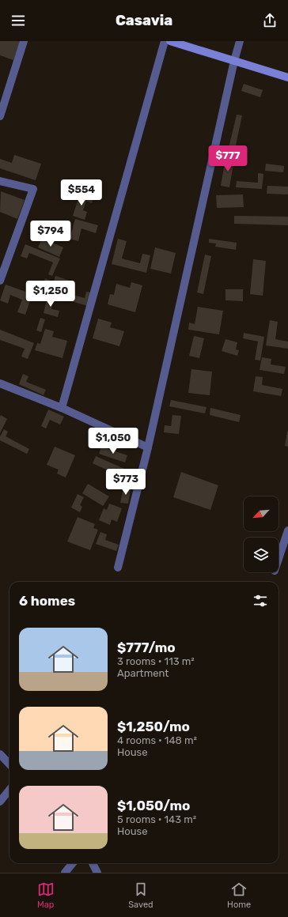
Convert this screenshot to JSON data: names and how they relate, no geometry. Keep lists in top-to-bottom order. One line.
{"north":"bottom left","page":{"header":"Casavia","price":["$777","$554","$794","$1,250","$1,050","$773"],"heading":"6 homes","list":[{"name":"$777/mo","note":"3 rooms · 113 m² · Apartment"},{"name":"$1,250/mo","note":"4 rooms · 148 m² · House"},{"name":"$1,050/mo","note":"5 rooms · 143 m² · House"}],"tabs":["Map","Saved","Home"]}}
